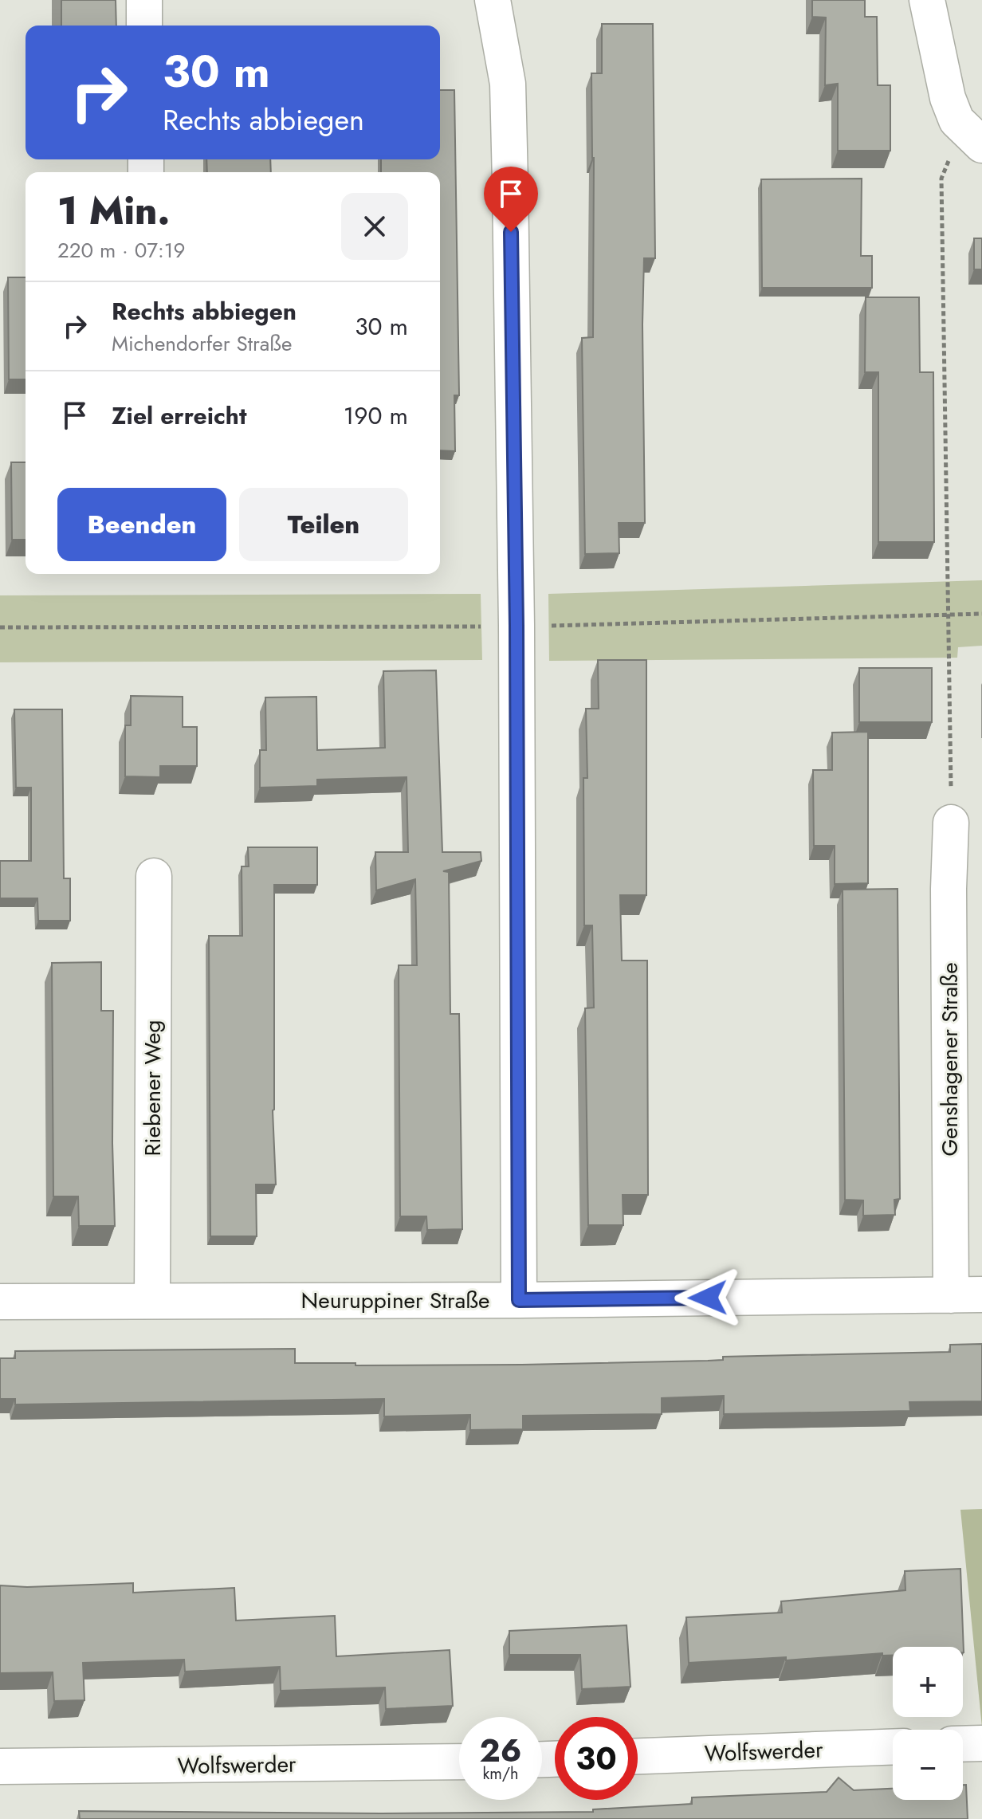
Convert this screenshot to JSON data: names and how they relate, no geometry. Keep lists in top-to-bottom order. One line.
{"streets":{"street":["Genshagener Straße","Riebener Weg","Neuruppiner Straße","Wolfswerder"]},"crossings":[["Genshagener Straße","Neuruppiner Straße"],["Riebener Weg","Neuruppiner Straße"]],"page":{"turn":["30 m","Rechts abbiegen"],"heading":["1 Min.","220 m · 07:19"],"list":[{"name":"Rechts abbiegen","note":"Michendorfer Straße","value":"30 m"},{"name":"Ziel erreicht","value":"190 m"}],"buttons":["Beenden","Teilen"],"map_buttons":["+","−"],"speed":"26 km/h","limit":"30"}}
